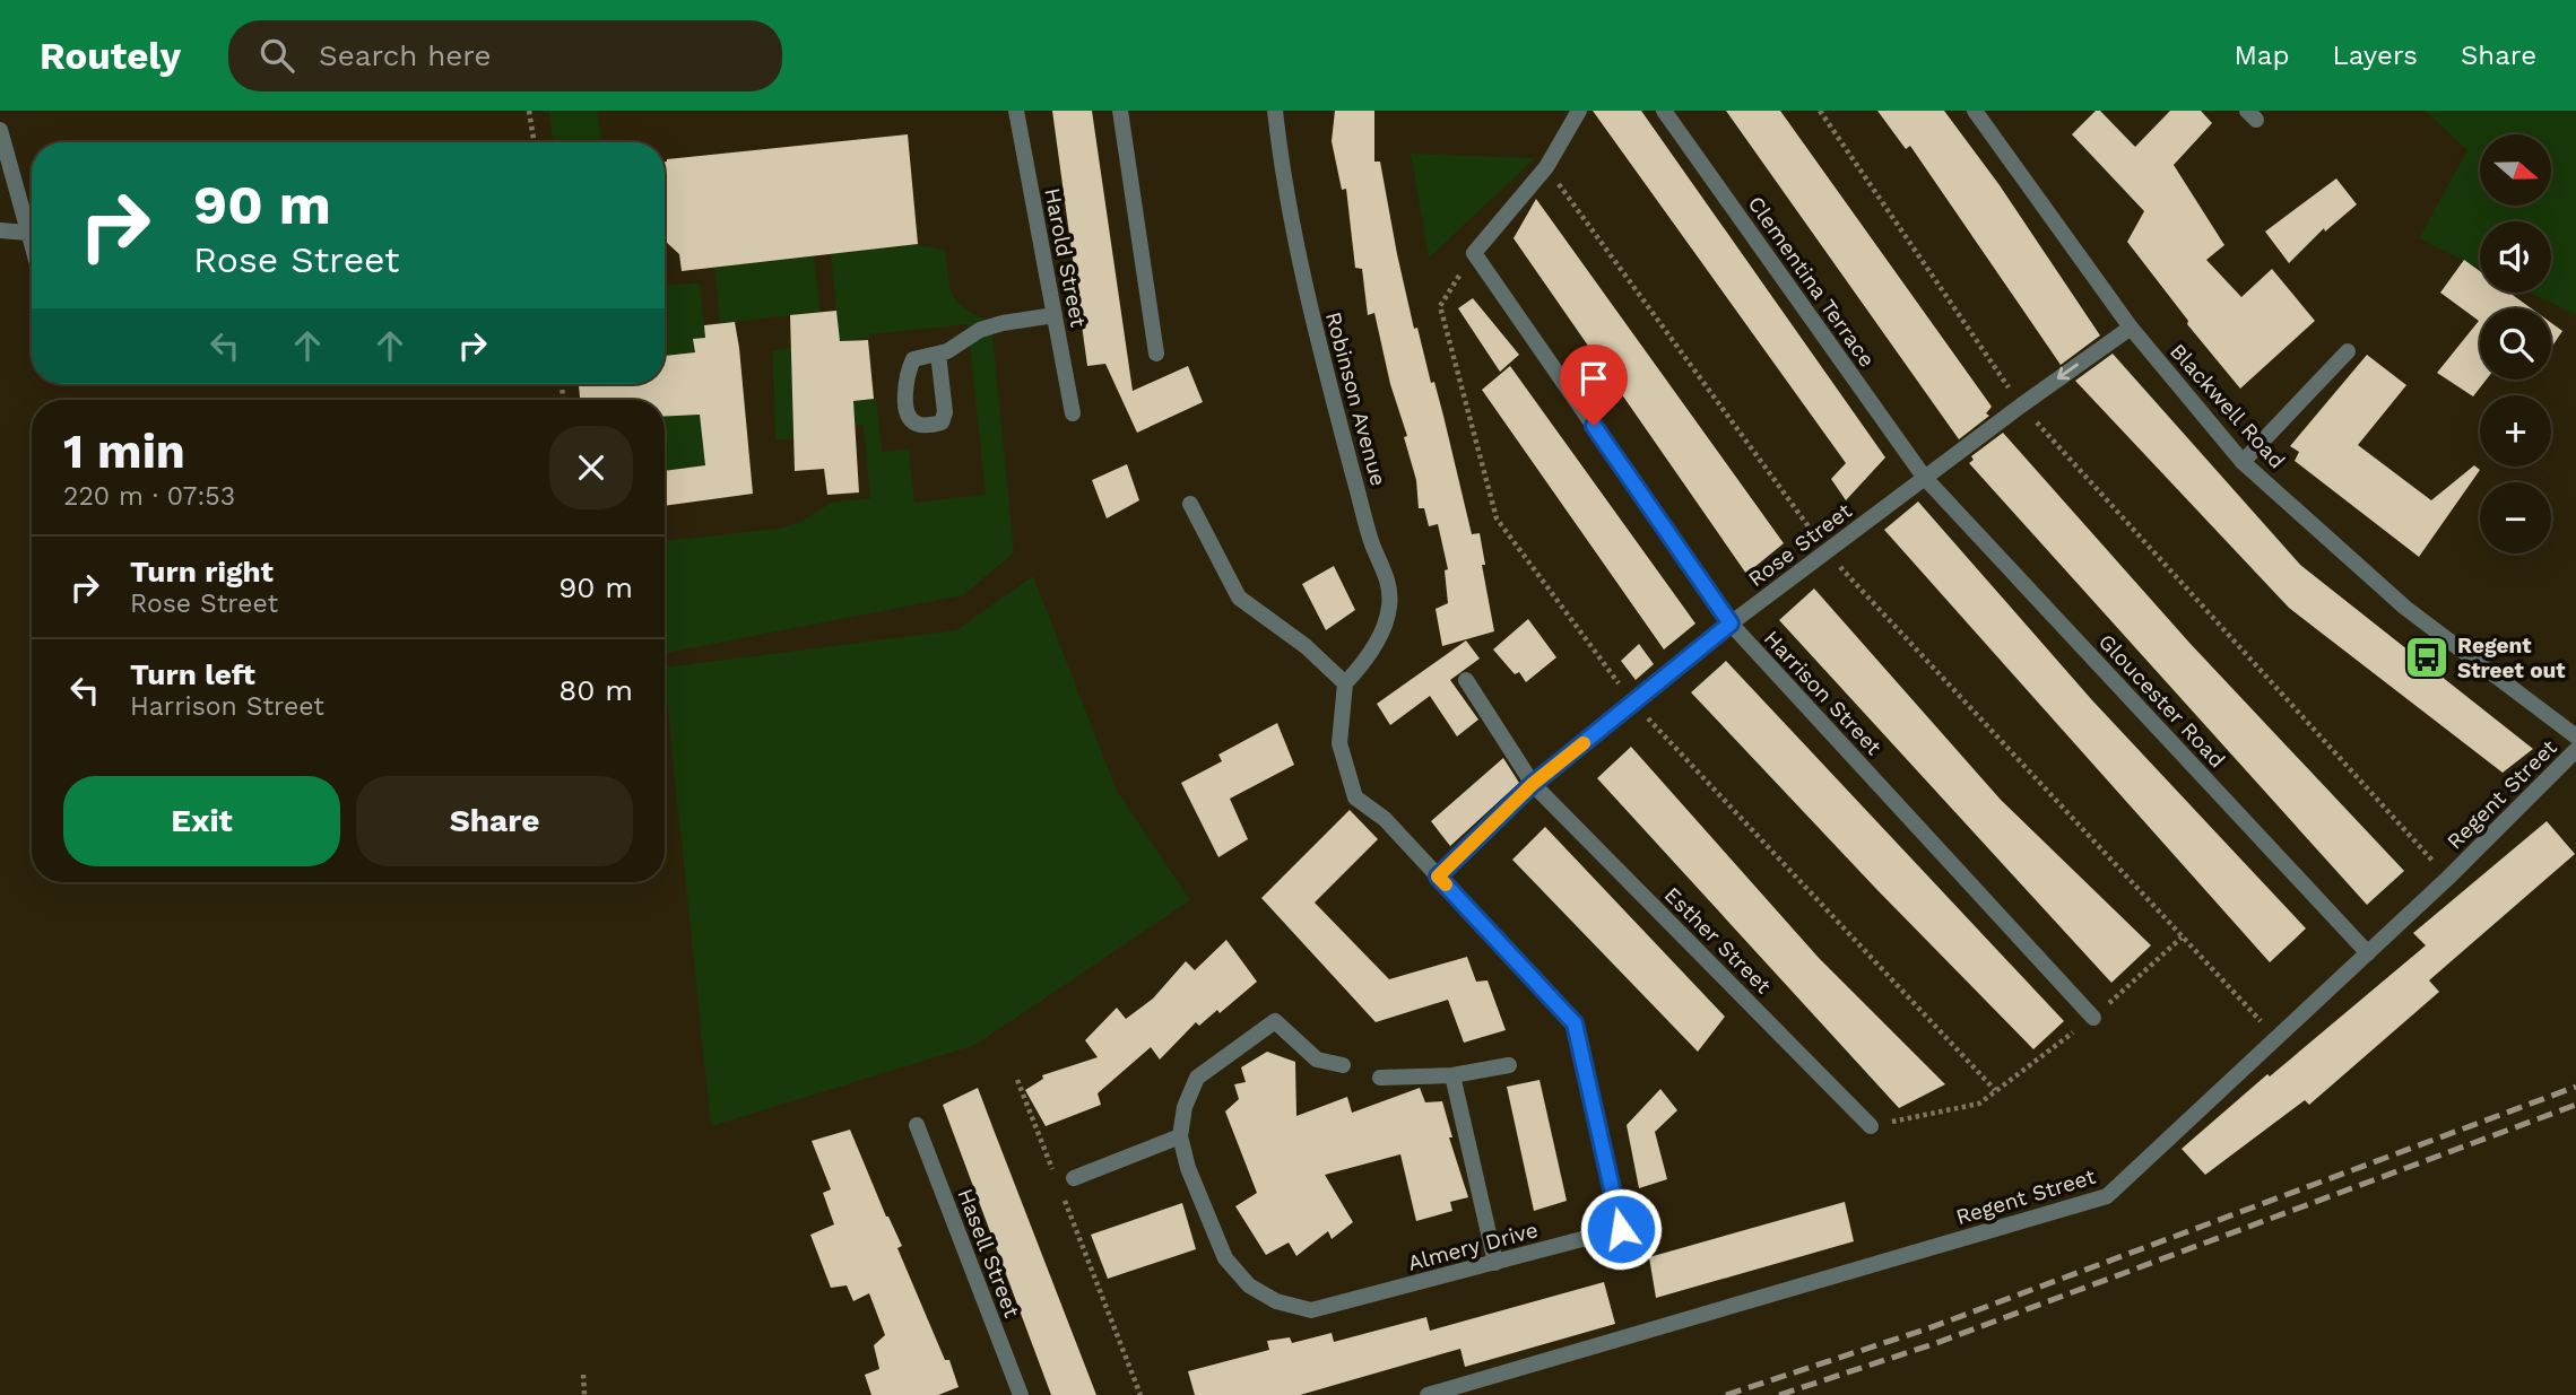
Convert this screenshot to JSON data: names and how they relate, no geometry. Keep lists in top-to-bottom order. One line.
{"streets":{"street":["Harold Street","Clementina Terrace","Robinson Avenue","Blackwell Road","Rose Street","Harrison Street","Gloucester Road","Regent Street","Esther Street","Almery Drive","Hasell Street"]},"crossings":[["Clementina Terrace","Rose Street"],["Clementina Terrace","Gloucester Road"],["Robinson Avenue","Almery Drive"],["Blackwell Road","Rose Street"],["Rose Street","Harrison Street"],["Rose Street","Gloucester Road"],["Rose Street","Esther Street"],["Rose Street","Almery Drive"],["Gloucester Road","Regent Street"]],"places":{"bus stop":["Regent Street out"]},"north":"right","page":{"header":"Routely","search":"Search here","nav":["Map","Layers","Share"],"map_buttons":["+","−"],"turn":["90 m","Rose Street"],"heading":["1 min","220 m · 07:53"],"list":[{"name":"Turn right","note":"Rose Street","value":"90 m"},{"name":"Turn left","note":"Harrison Street","value":"80 m"}],"buttons":["Exit","Share"]}}
